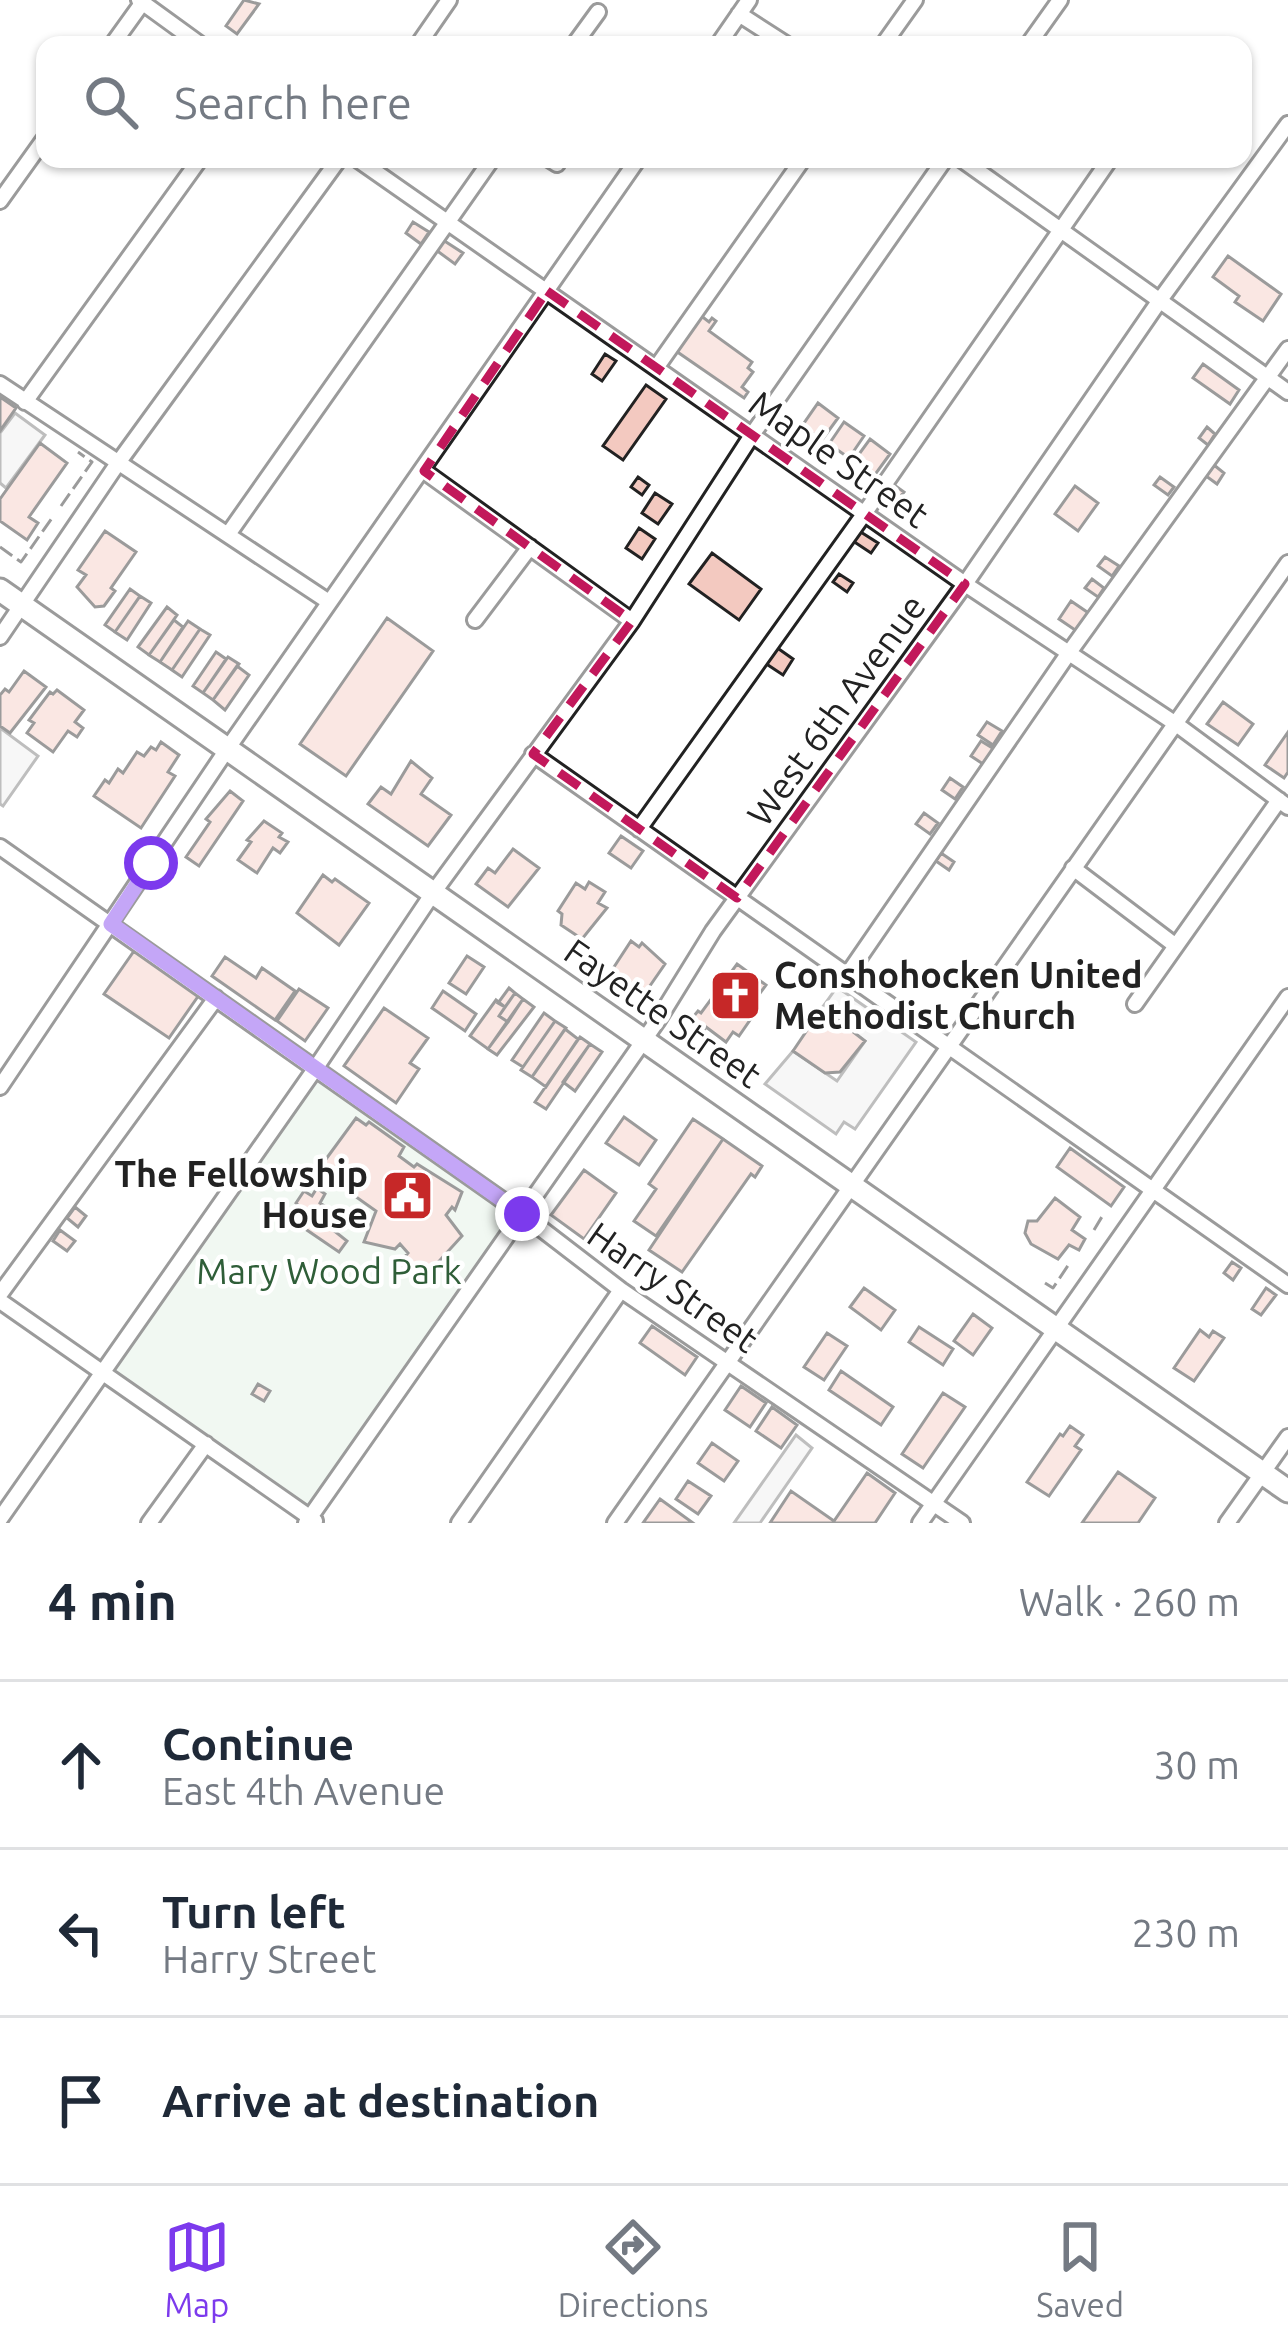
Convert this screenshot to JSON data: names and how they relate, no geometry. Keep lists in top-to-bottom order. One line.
{"streets":{"main road":["Fayette Street"],"street":["Maple Street","West 6th Avenue","Harry Street"]},"crossings":[["Maple Street","West 6th Avenue"],["West 6th Avenue","Fayette Street"],["West 6th Avenue","Harry Street"]],"parks":["Mary Wood Park"],"places":{"church":["Conshohocken United Methodist Church"],"public building":["The Fellowship House"]},"page":{"search":"Search here","heading":["4 min","Walk · 260 m"],"list":[["Continue","East 4th Avenue","30 m"],["Turn left","Harry Street","230 m"],"Arrive at destination"],"nav":["Map","Directions","Saved"]}}
